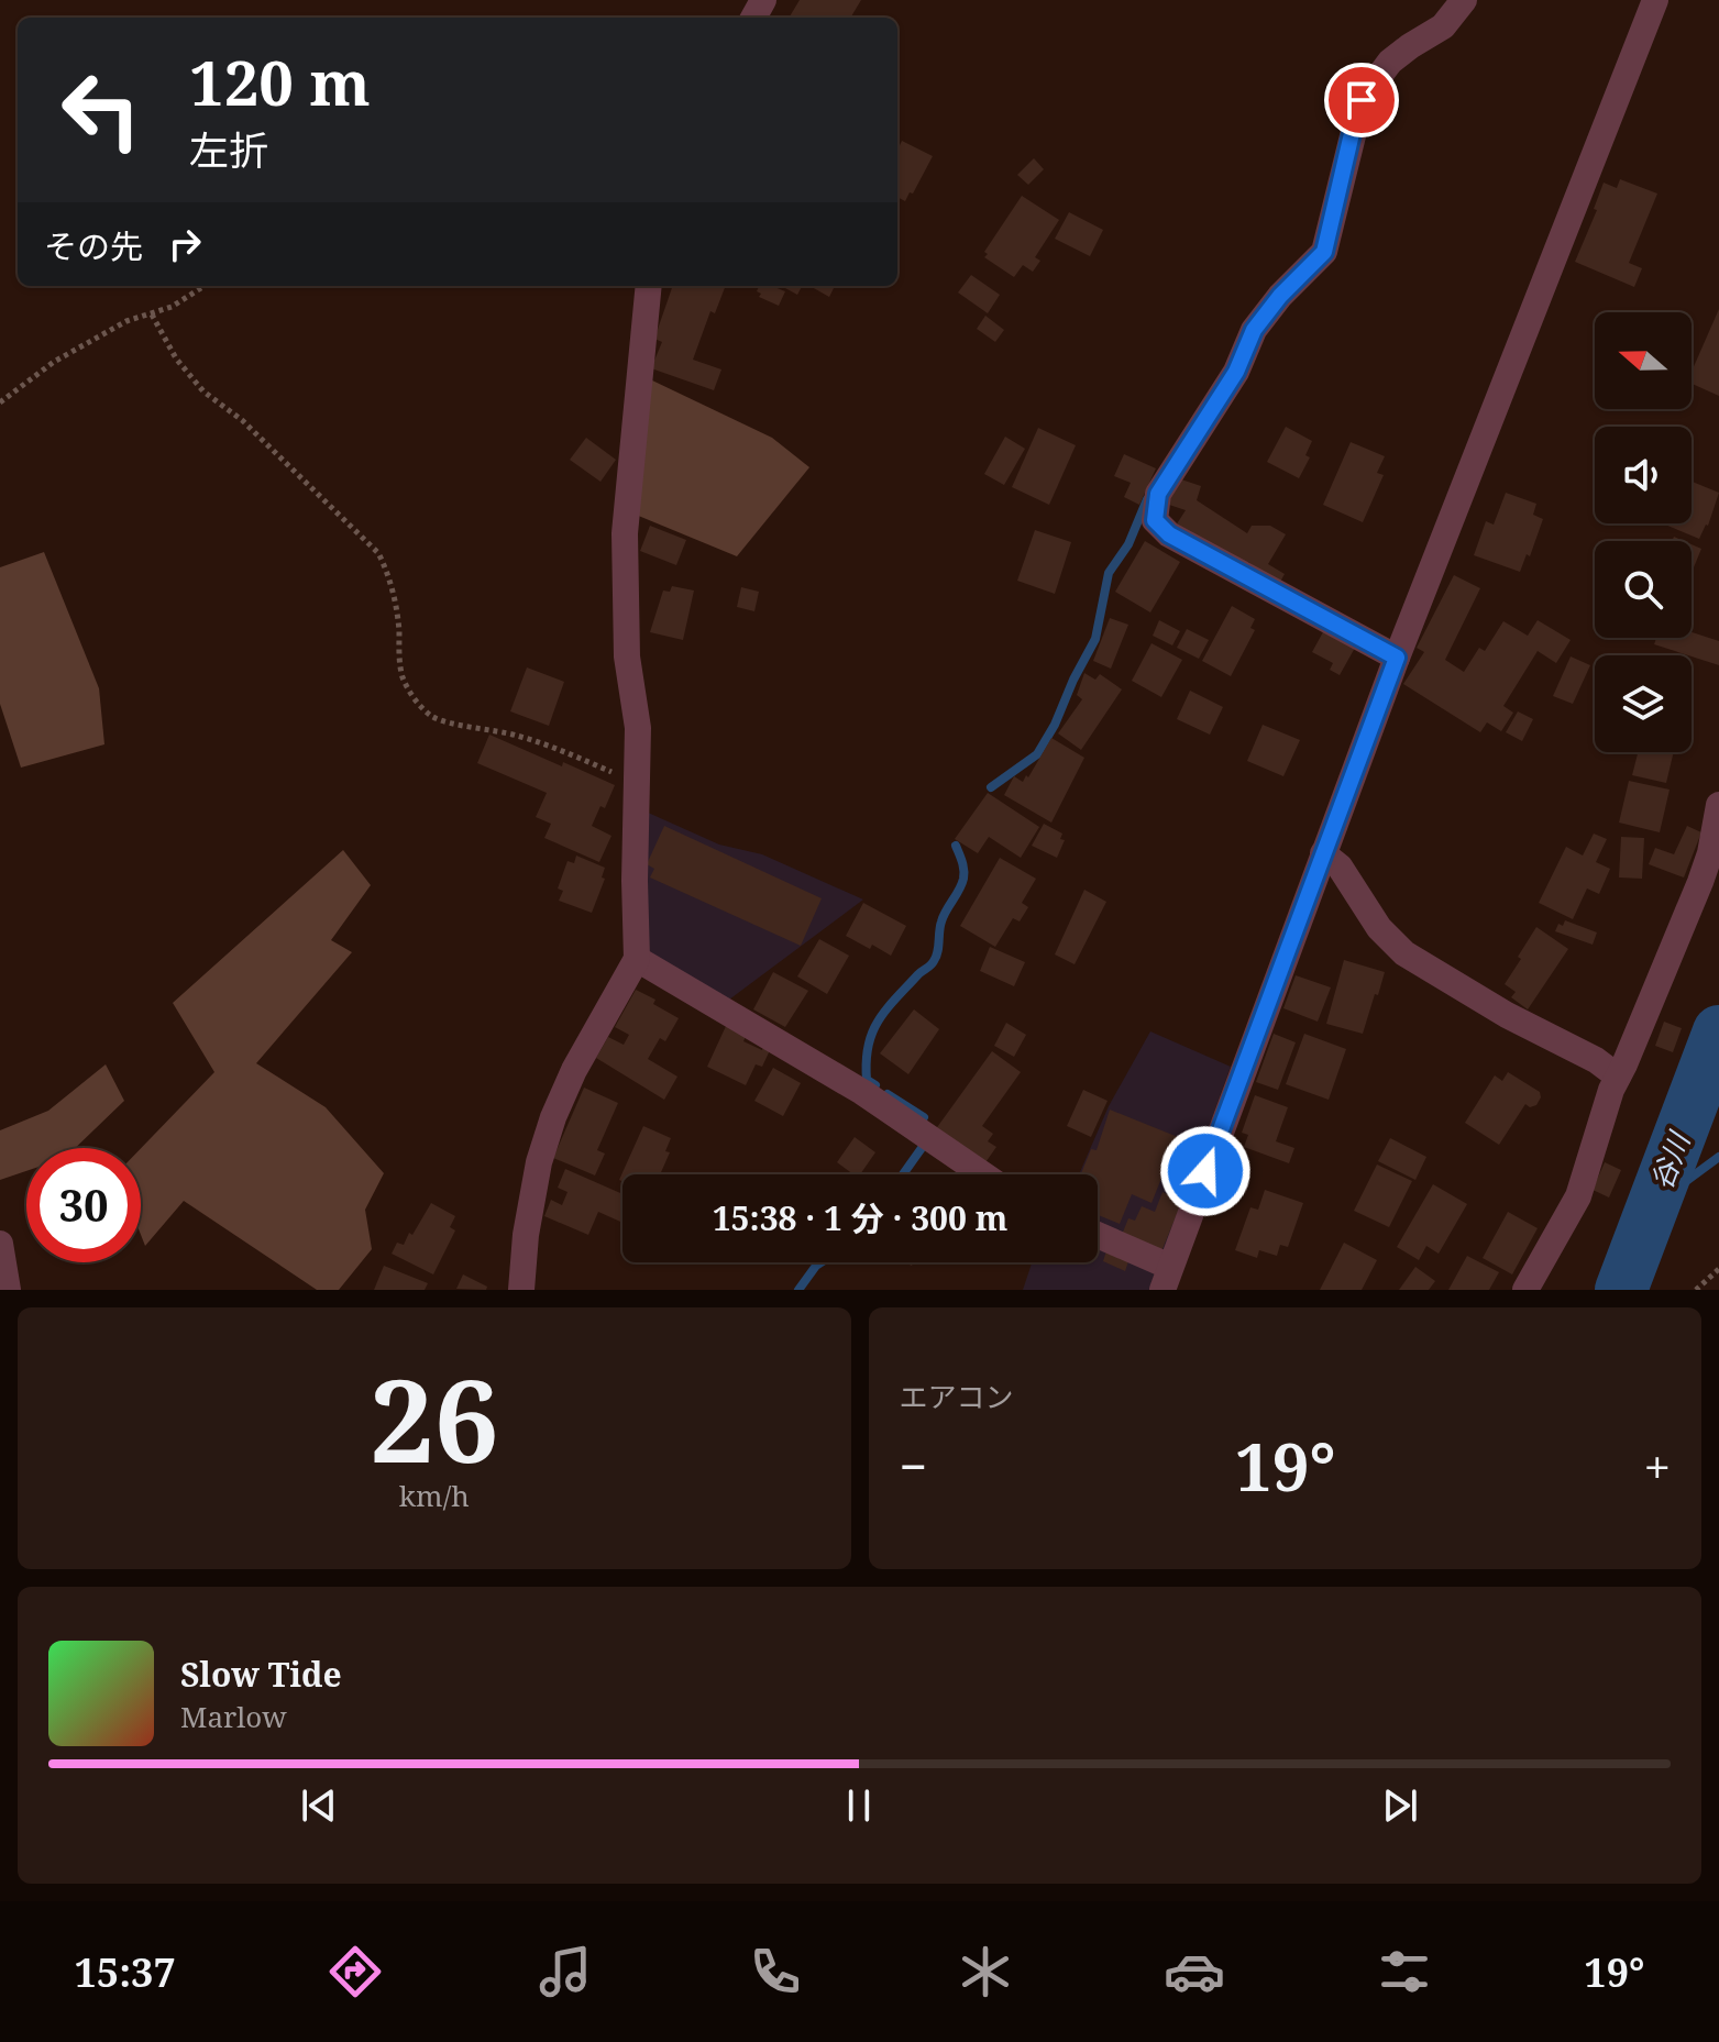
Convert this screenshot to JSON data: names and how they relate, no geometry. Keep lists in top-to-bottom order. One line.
{"water":["谷川"],"north":"left","page":{"turn":["120 m","左折"],"then":"その先","limit":"30","trip":"15:38 · 1 分 · 300 m","tile":[["26","km/h"],"エアコン"],"heat":["−","19°","+"],"song":["Slow Tide","Marlow"],"tabs":["15:37","19°"]}}
